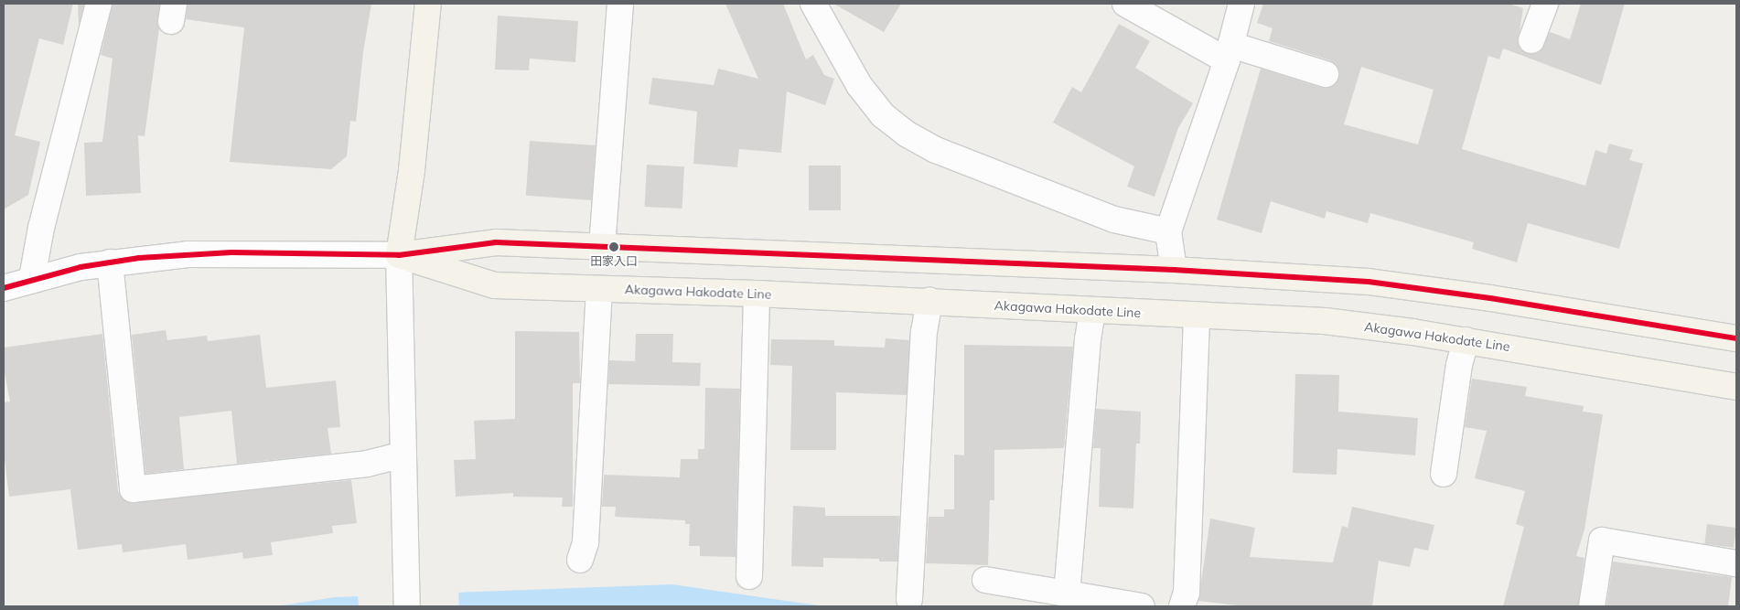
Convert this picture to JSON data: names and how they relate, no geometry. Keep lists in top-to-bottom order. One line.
{"streets":{"main road":["Akagawa Hakodate Line"]},"places":["田家入口"]}
